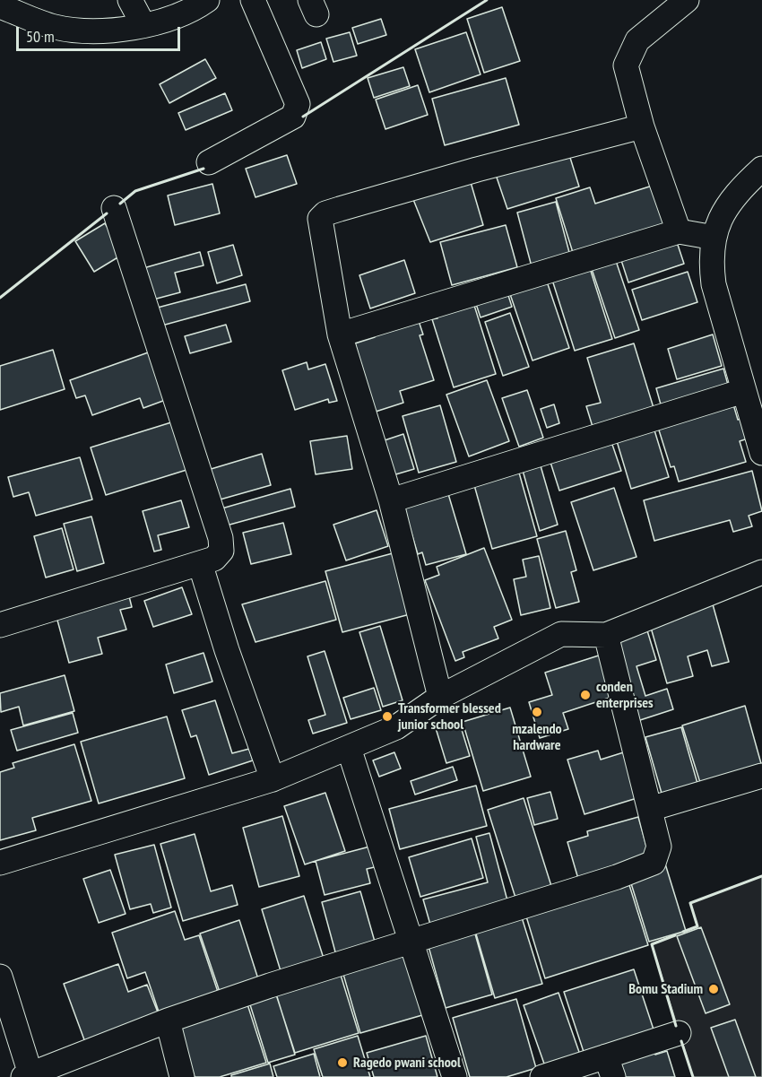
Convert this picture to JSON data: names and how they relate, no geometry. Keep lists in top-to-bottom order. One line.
{"places":["conden enterprises","mzalendo hardware","Transformer blessed junior school","Bomu Stadium","Ragedo pwani school"],"scale_bar":"50 m"}
